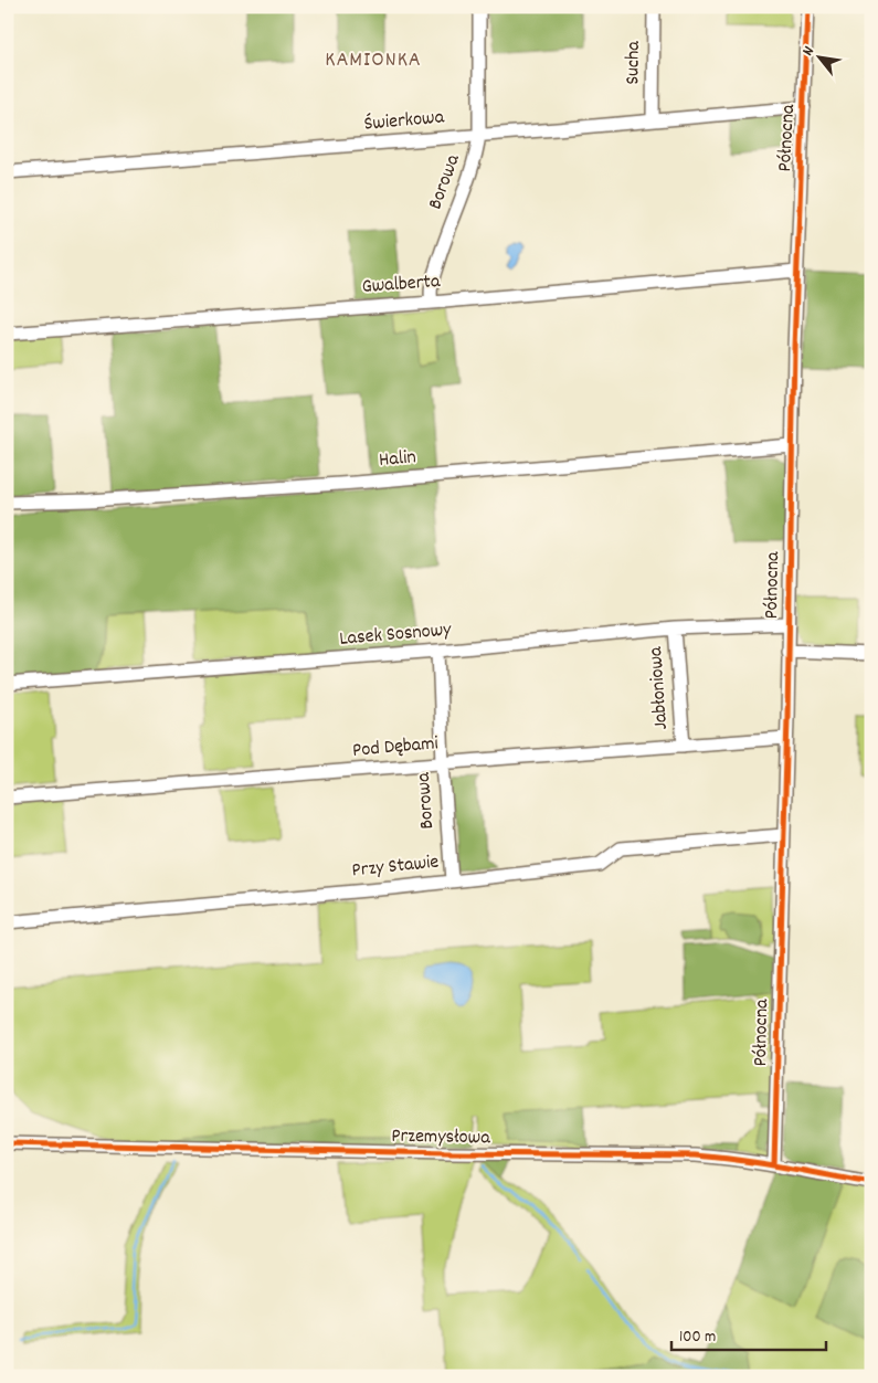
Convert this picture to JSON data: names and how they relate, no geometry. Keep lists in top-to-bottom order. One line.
{"streets":{"street":["Sucha","Świerkowa","Północna","Borowa","Gwalberta","Halin","Lasek Sosnowy","Jabłoniowa","Pod Dębami","Przy Stawie","Przemysłowa"]},"crossings":[["Sucha","Świerkowa"],["Świerkowa","Północna"],["Świerkowa","Borowa"],["Północna","Gwalberta"],["Północna","Halin"],["Północna","Lasek Sosnowy"],["Północna","Pod Dębami"],["Północna","Przy Stawie"],["Północna","Przemysłowa"],["Borowa","Gwalberta"],["Borowa","Lasek Sosnowy"],["Borowa","Pod Dębami"],["Borowa","Przy Stawie"],["Lasek Sosnowy","Jabłoniowa"],["Jabłoniowa","Pod Dębami"]],"districts":["KAMIONKA"],"scale_bar":"100 m","north":"top left"}
